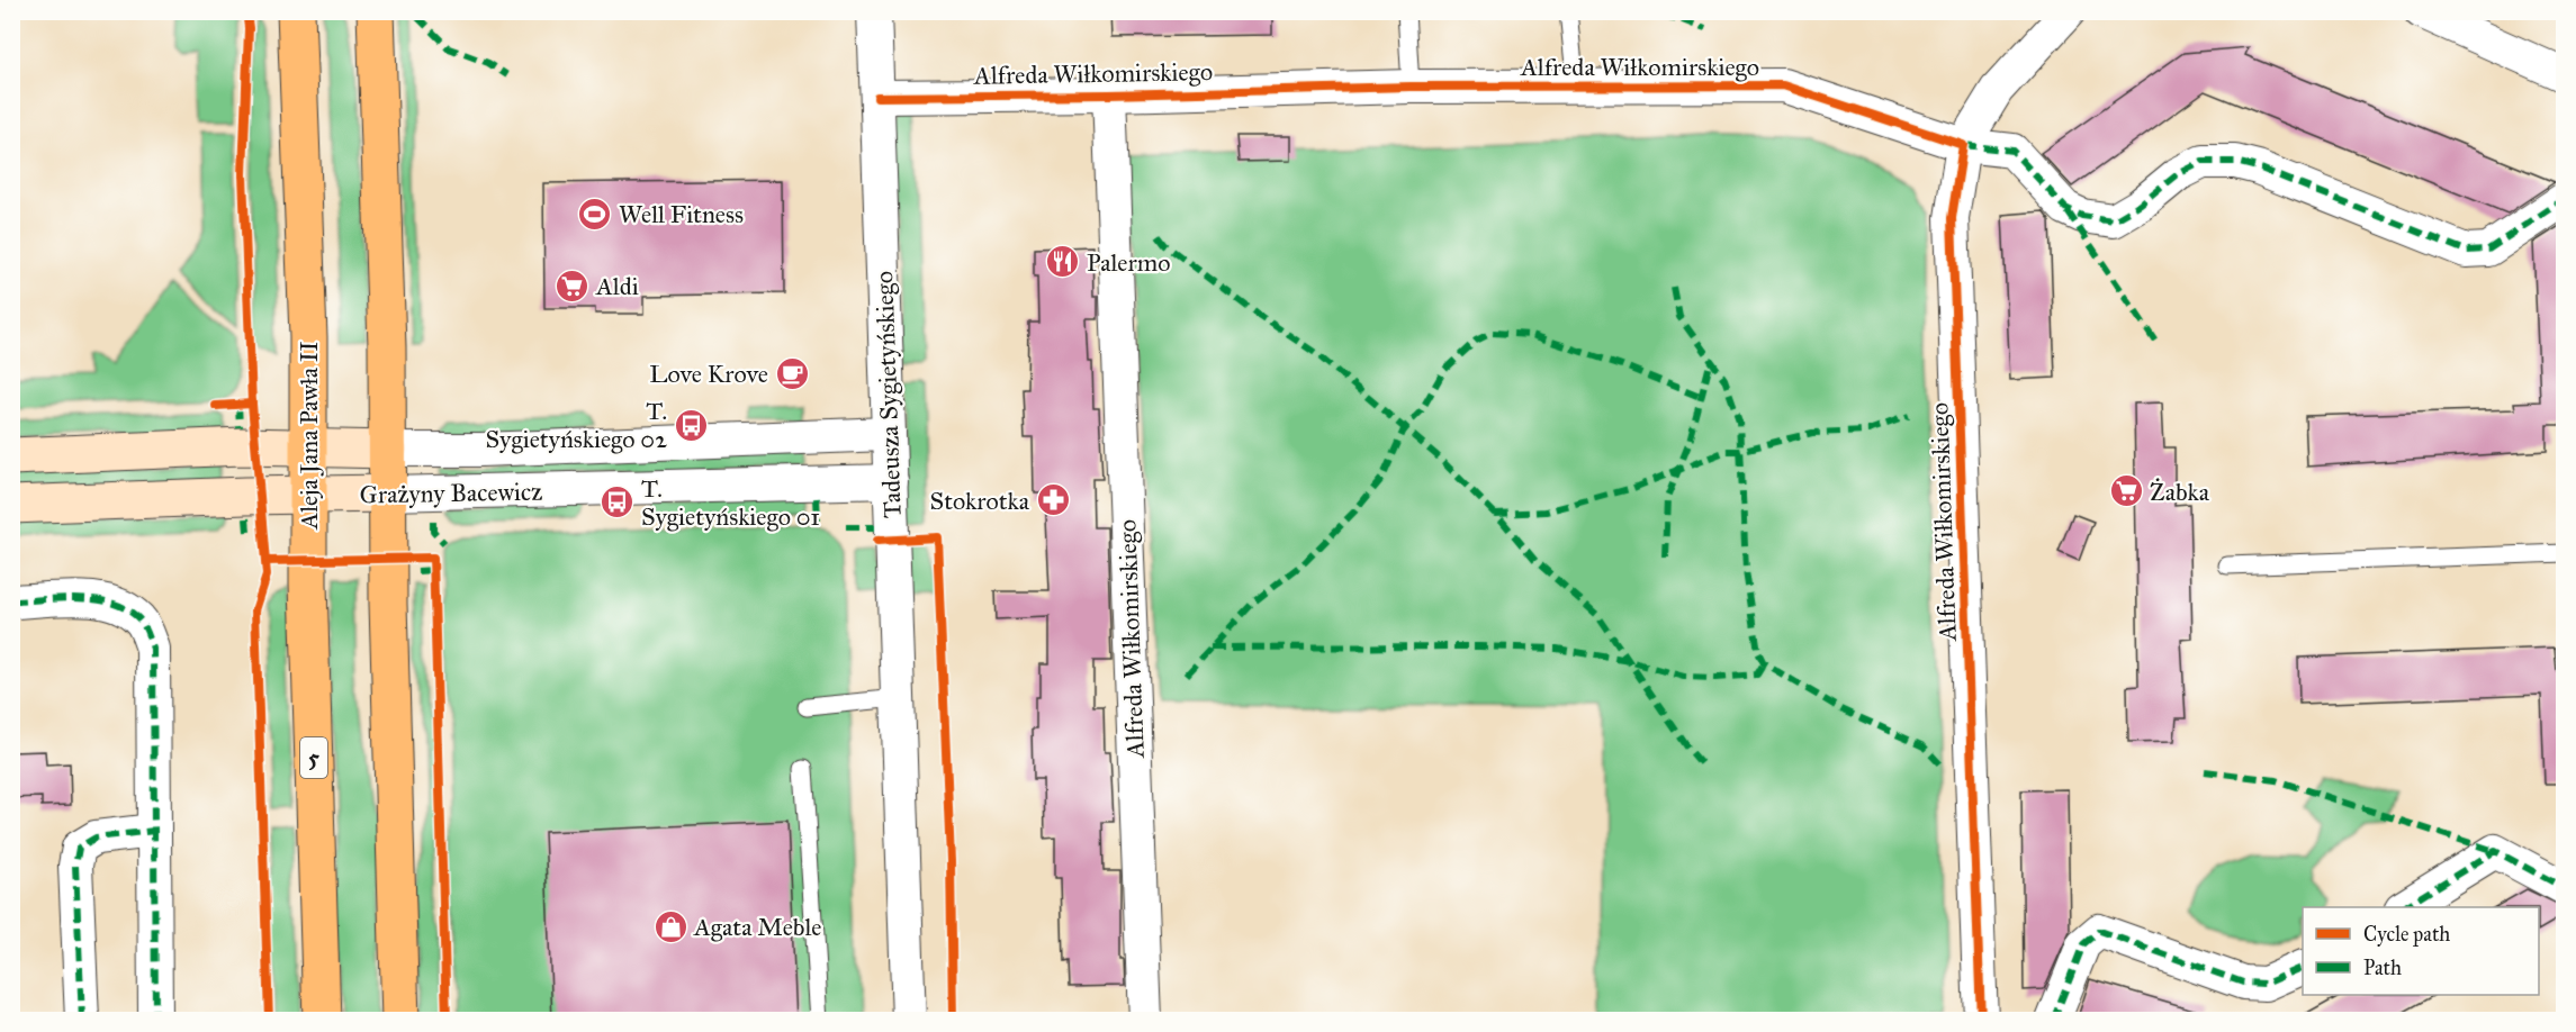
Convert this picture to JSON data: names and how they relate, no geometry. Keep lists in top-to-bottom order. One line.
{"streets":{"main road":["Aleja Jana Pawła II","5"],"street":["Alfreda Wiłkomirskiego","Tadeusza Sygietyńskiego","Grażyny Bacewicz"]},"crossings":[["Alfreda Wiłkomirskiego","Tadeusza Sygietyńskiego"],["Tadeusza Sygietyńskiego","Grażyny Bacewicz"],["Aleja Jana Pawła II","Grażyny Bacewicz"]],"places":{"sports":["Well Fitness"],"restaurant":["Palermo"],"supermarket":["Aldi","Żabka"],"cafe":["Love Krove"],"bus stop":["T. Sygietyńskiego 02","T. Sygietyńskiego 01"],"pharmacy":["Stokrotka"],"shop":["Agata Meble"]},"legend":["Cycle path","Path"]}
